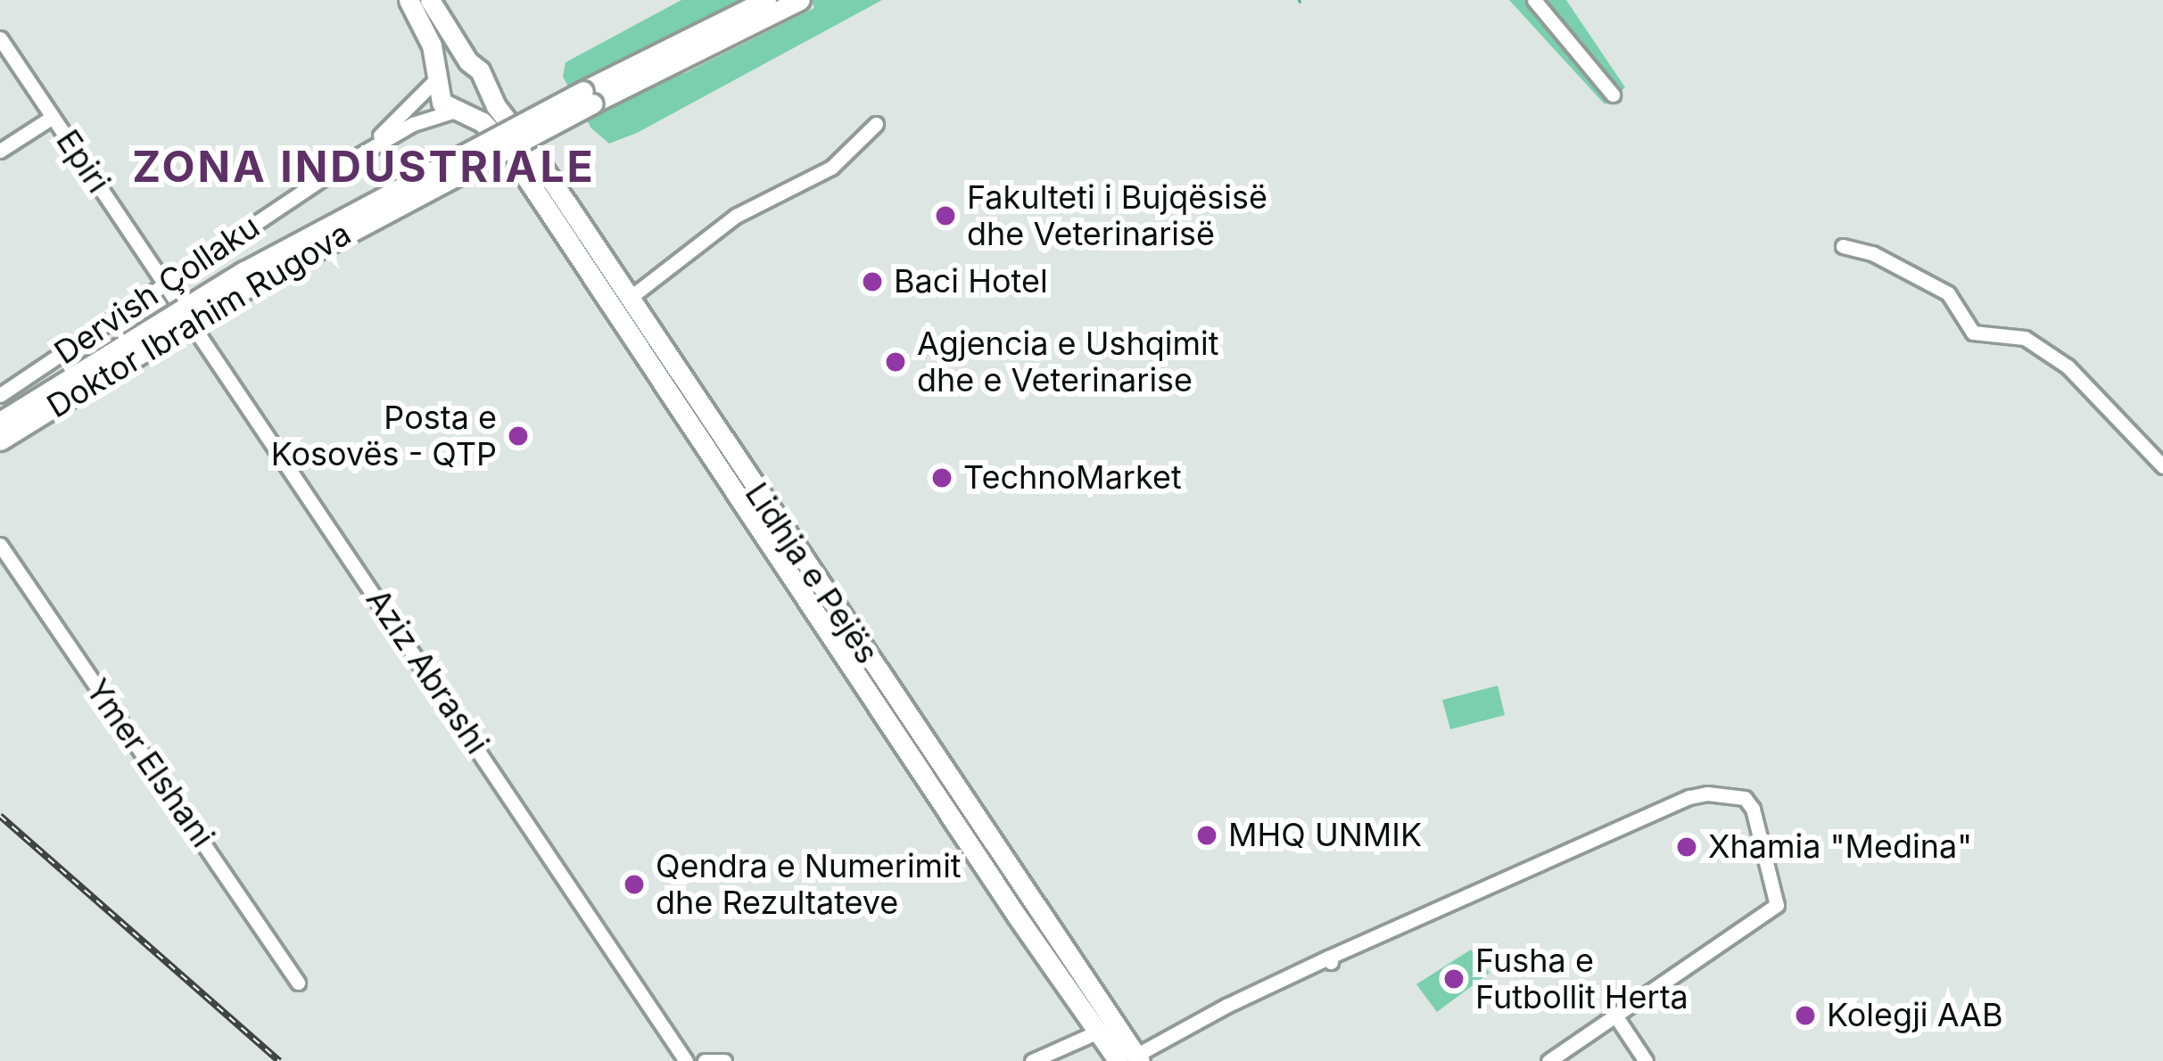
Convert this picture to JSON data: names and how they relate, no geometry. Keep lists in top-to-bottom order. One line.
{"streets":{"highway":["Doktor Ibrahim Rugova","Lidhja e Pejës"],"street":["Epiri","Dervish Çollaku","Aziz Abrashi","Ymer Elshani"]},"crossings":[["Epiri","Dervish Çollaku"],["Epiri","Aziz Abrashi"],["Dervish Çollaku","Aziz Abrashi"]],"districts":["ZONA INDUSTRIALE"],"places":["Fakulteti i Bujqësisë dhe Veterinarisë","Baci Hotel","Agjencia e Ushqimit dhe e Veterinarise","Posta e Kosovës - QTP","TechnoMarket","MHQ UNMIK","Xhamia \"Medina\"","Qendra e Numerimit dhe Rezultateve","Fusha e Futbollit Herta","Kolegji AAB"]}
